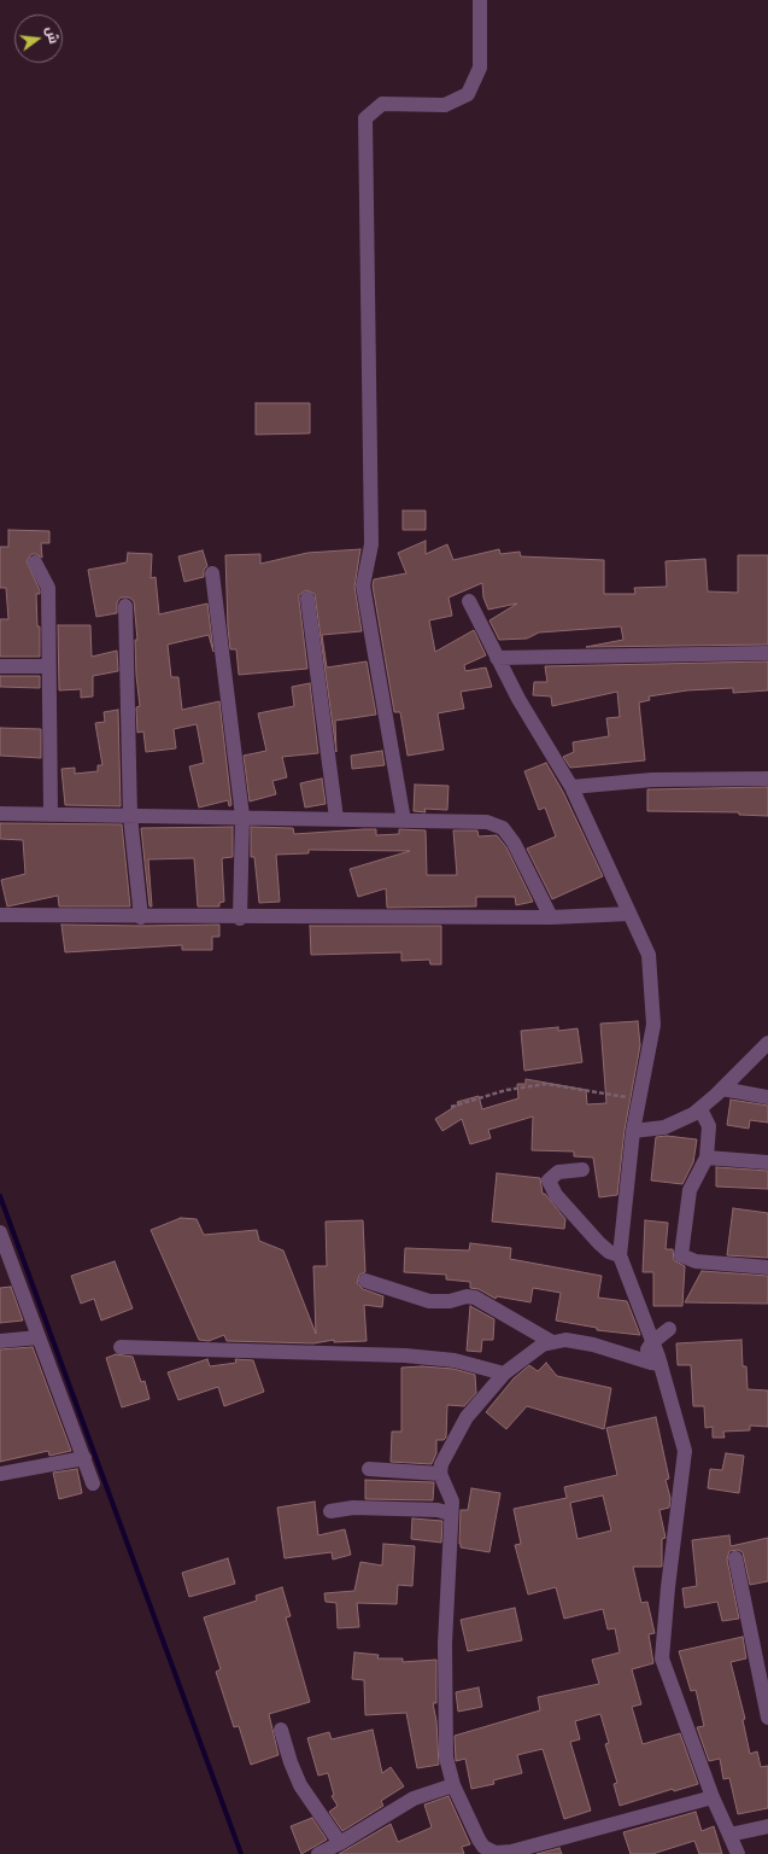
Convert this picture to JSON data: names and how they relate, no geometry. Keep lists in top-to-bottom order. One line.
{"north":"right"}
